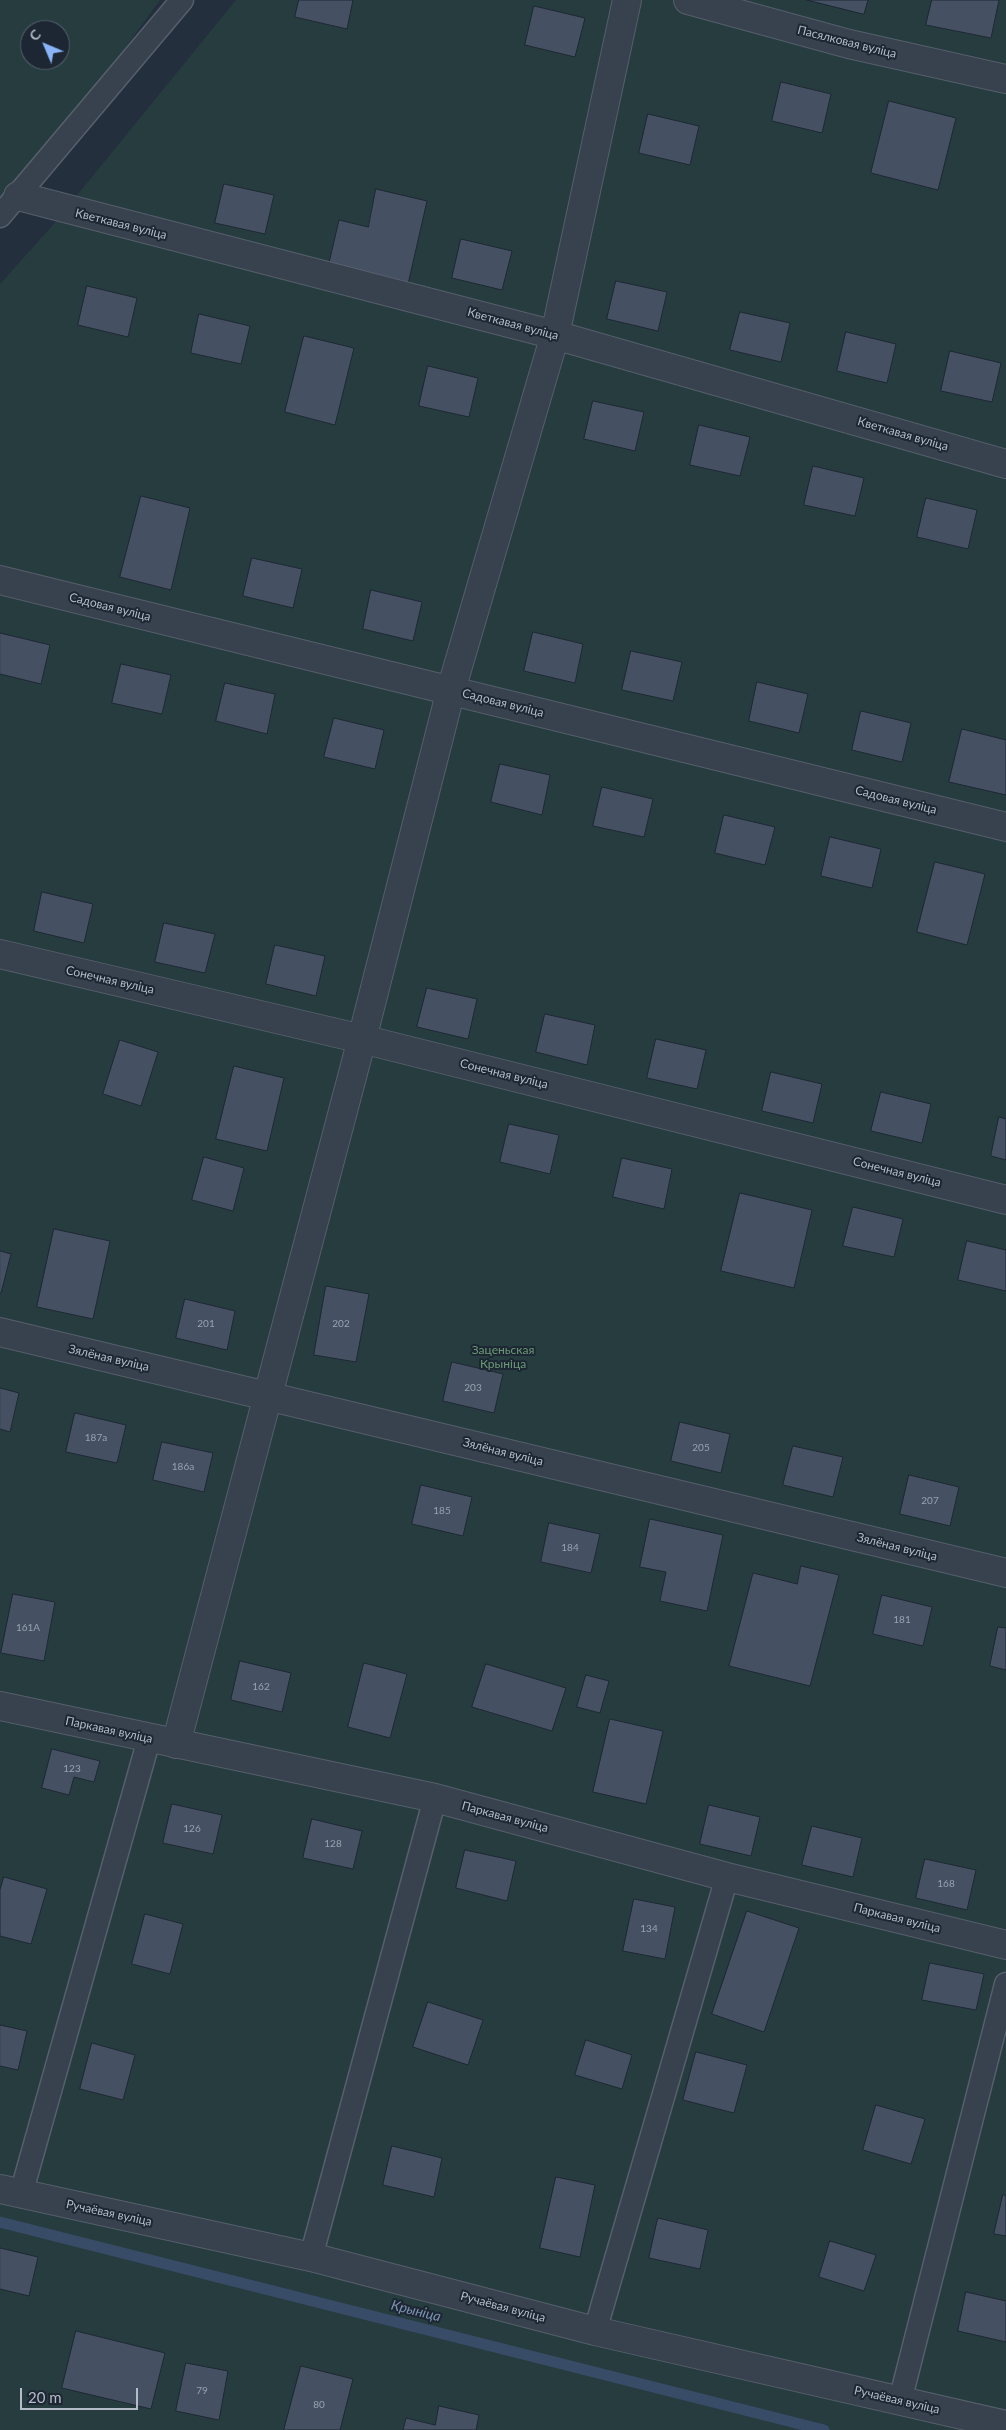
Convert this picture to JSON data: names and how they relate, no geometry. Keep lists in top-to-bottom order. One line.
{"streets":{"street":["Пасялковая вуліца","Кветкавая вуліца","Садовая вуліца","Сонечная вуліца","Зялёная вуліца","Паркавая вуліца","Ручаёвая вуліца"]},"water":["Крыніца"],"parks":["Заценьская Крыніца"],"house_numbers":["201","202","203","187а","205","186а","207","185","184","181","161А","162","123","126","128","168","134","79","80"],"scale_bar":"20 m","north":"top left"}
